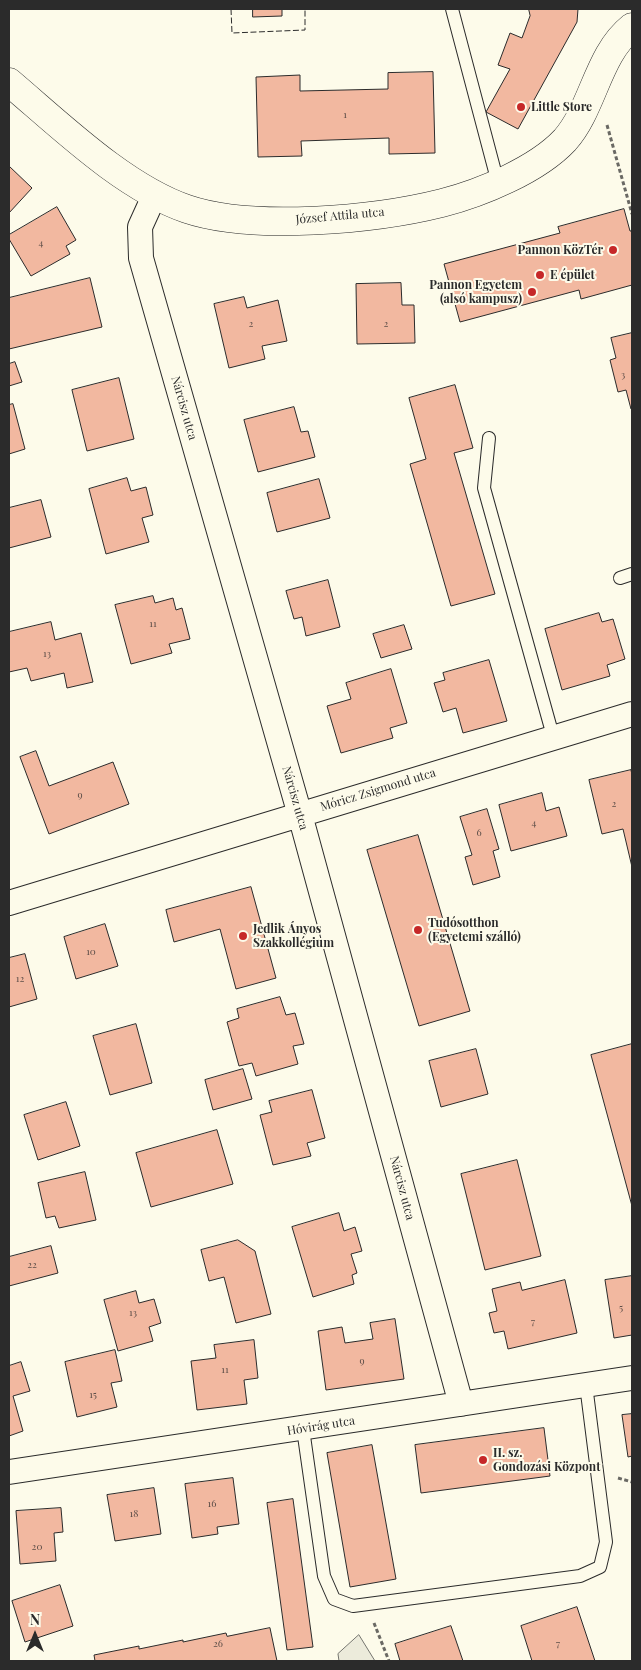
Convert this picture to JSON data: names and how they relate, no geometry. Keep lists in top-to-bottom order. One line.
{"streets":{"street":["József Attila utca","Nárcisz utca","Móricz Zsigmond utca","Hóvirág utca"]},"crossings":[["József Attila utca","Nárcisz utca"],["Nárcisz utca","Móricz Zsigmond utca"],["Nárcisz utca","Hóvirág utca"]],"places":["Little Store","Pannon KözTér","E épület","Pannon Egyetem (alsó kampusz)","Tudósotthon (Egyetemi szálló)","Jedlik Ányos Szakkollégium","II. sz. Gondozási Központ"],"house_numbers":["1","4","2","2","3","11","13","9","2","4","6","10","12","22","5","13","7","9","11","15","16","18","20","26","7"],"north":"top"}
